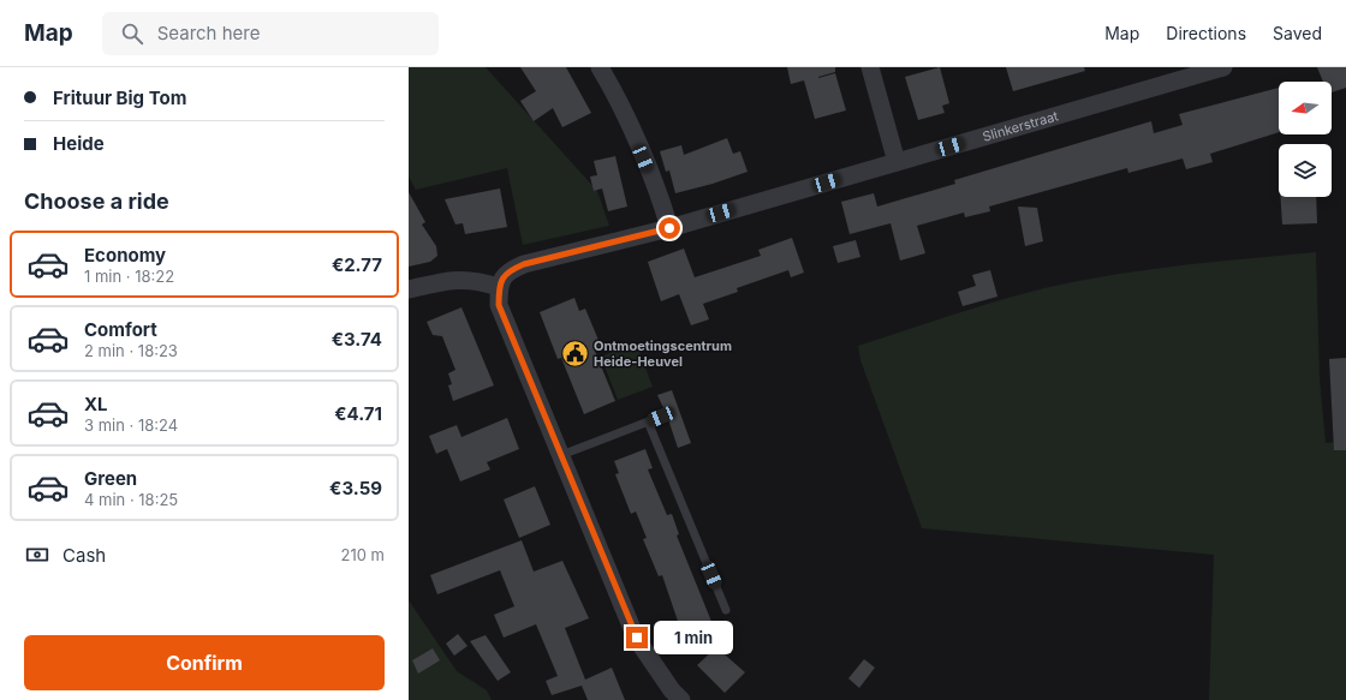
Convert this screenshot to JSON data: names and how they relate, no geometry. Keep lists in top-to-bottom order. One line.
{"streets":{"street":["Slinkerstraat"]},"places":{"public building":["Ontmoetingscentrum Heide-Heuvel"]},"north":"left","page":{"header":"Map","search":"Search here","nav":["Map","Directions","Saved"],"banner":["Frituur Big Tom","Heide"],"heading":"Choose a ride","list":[{"name":"Economy","note":"1 min · 18:22","value":"€2.77"},{"name":"Comfort","note":"2 min · 18:23","value":"€3.74"},{"name":"XL","note":"3 min · 18:24","value":"€4.71"},{"name":"Green","note":"4 min · 18:25","value":"€3.59"}],"pay":["Cash","210 m"],"bubble":"1 min","buttons":"Confirm"}}
